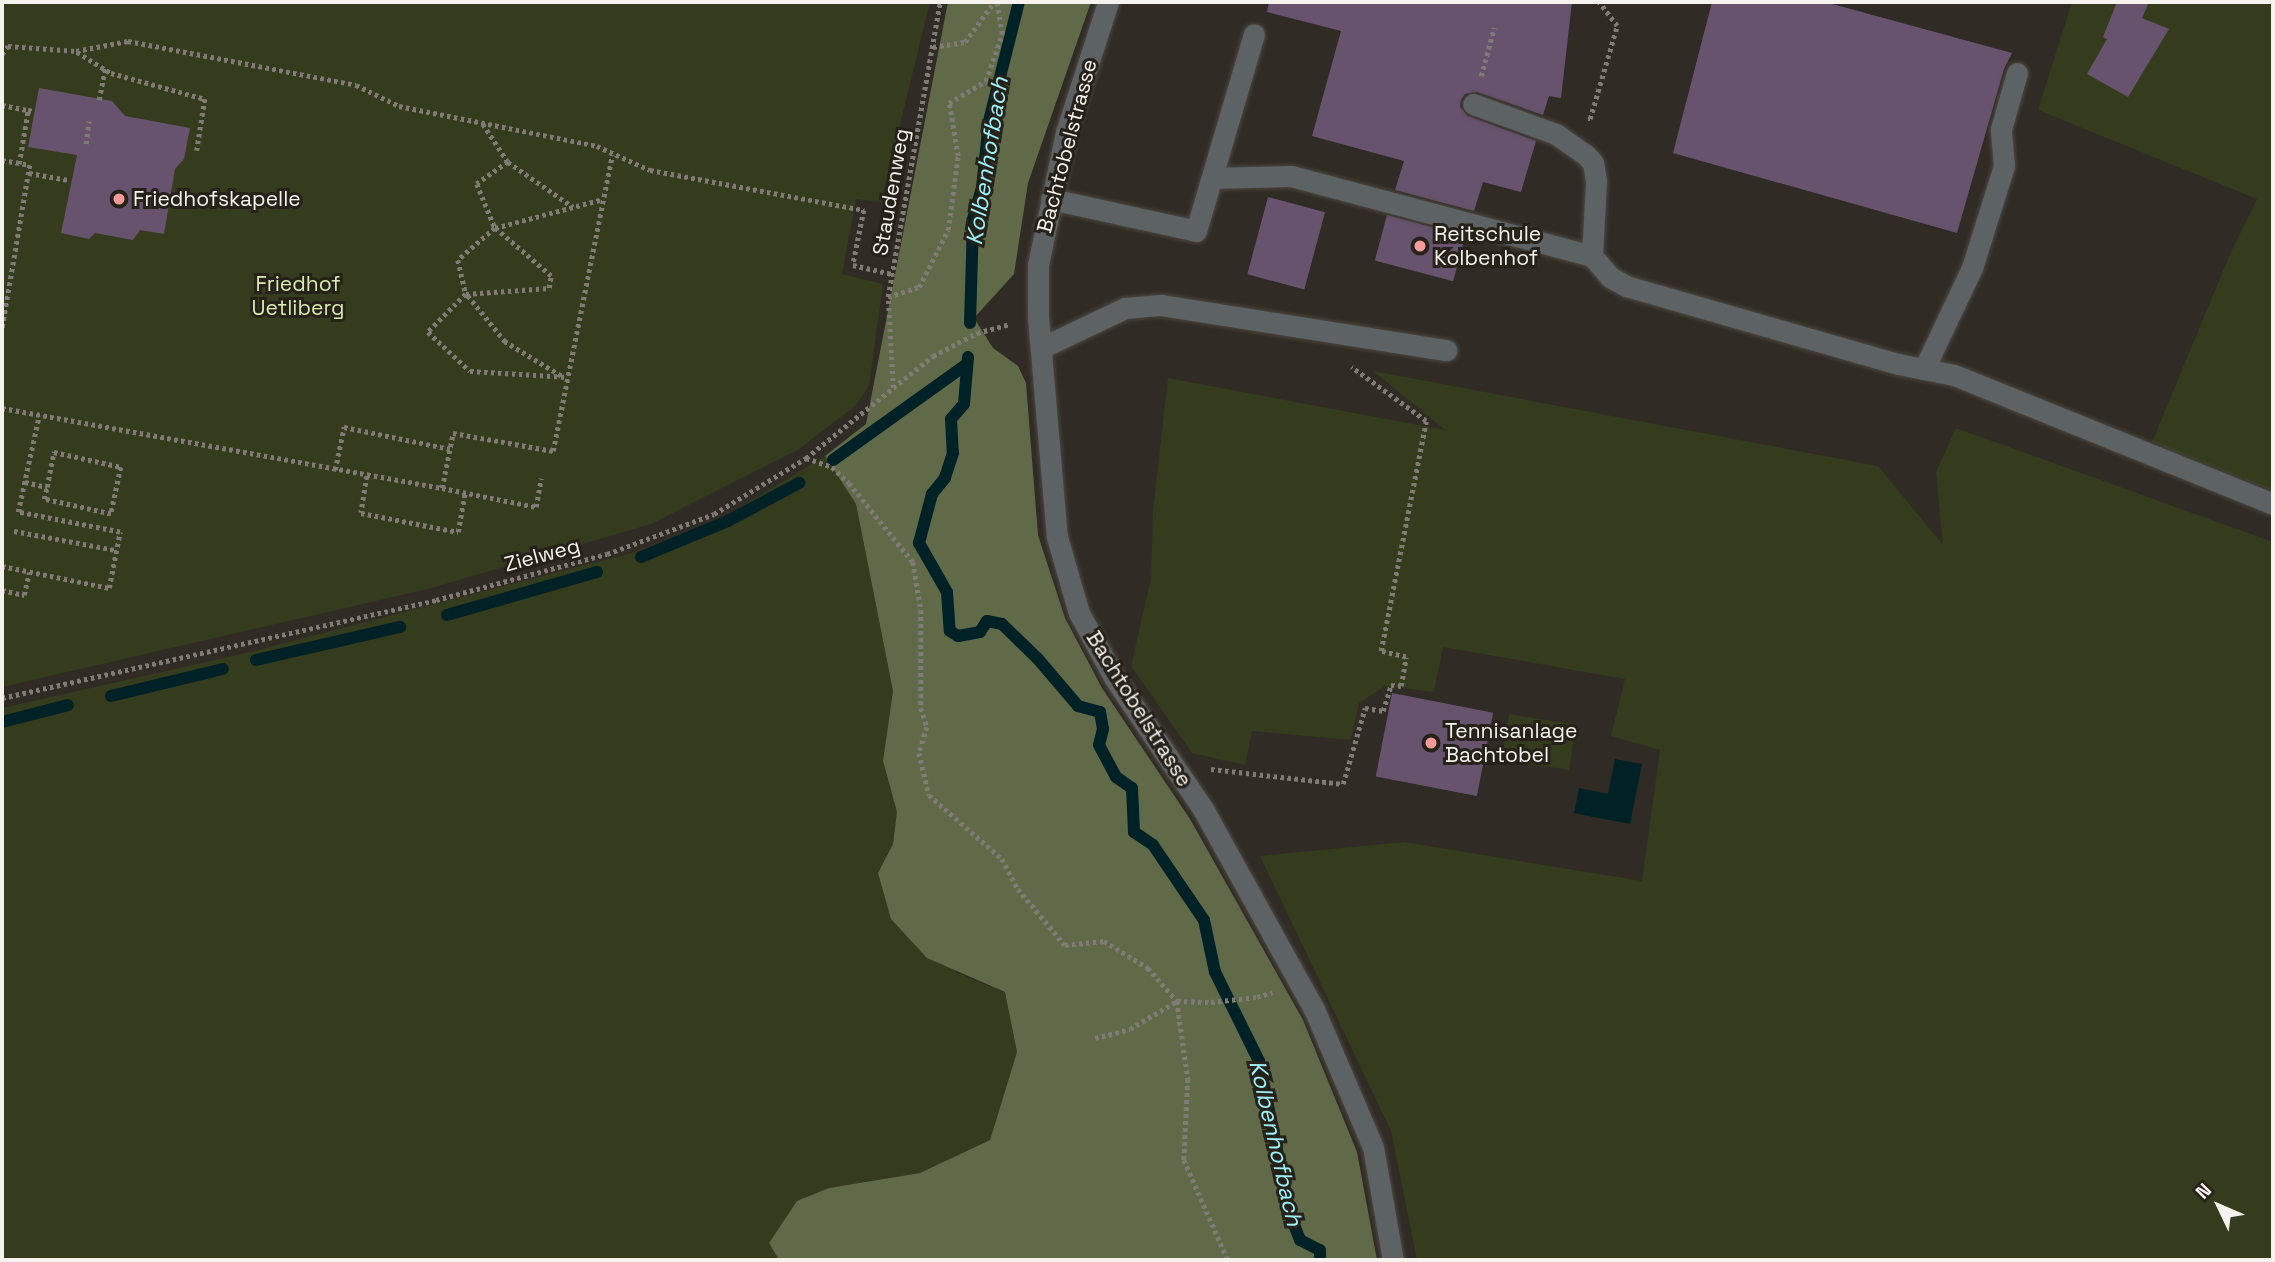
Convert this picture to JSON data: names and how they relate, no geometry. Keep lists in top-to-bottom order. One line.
{"streets":{"street":["Bachtobelstrasse"],"path":["Staudenweg","Zielweg"]},"crossings":[["Bachtobelstrasse","Zielweg"],["Staudenweg","Zielweg"]],"water":["Kolbenhofbach"],"parks":["Friedhof Uetliberg"],"places":["Friedhofskapelle","Reitschule Kolbenhof","Tennisanlage Bachtobel"],"north":"top left"}
